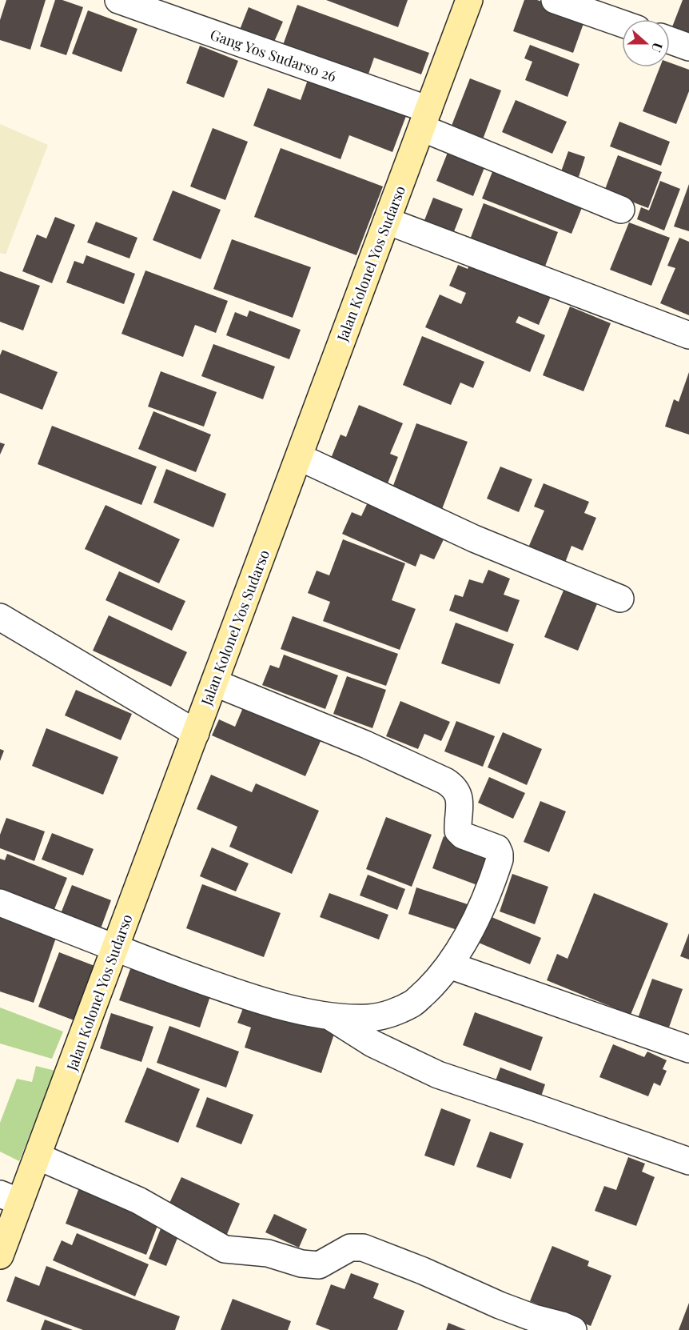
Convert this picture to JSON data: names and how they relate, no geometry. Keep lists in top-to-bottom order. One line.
{"streets":{"street":["Gang Yos Sudarso 26","Jalan Kolonel Yos Sudarso"]},"crossings":[["Gang Yos Sudarso 26","Jalan Kolonel Yos Sudarso"]],"north":"right"}
